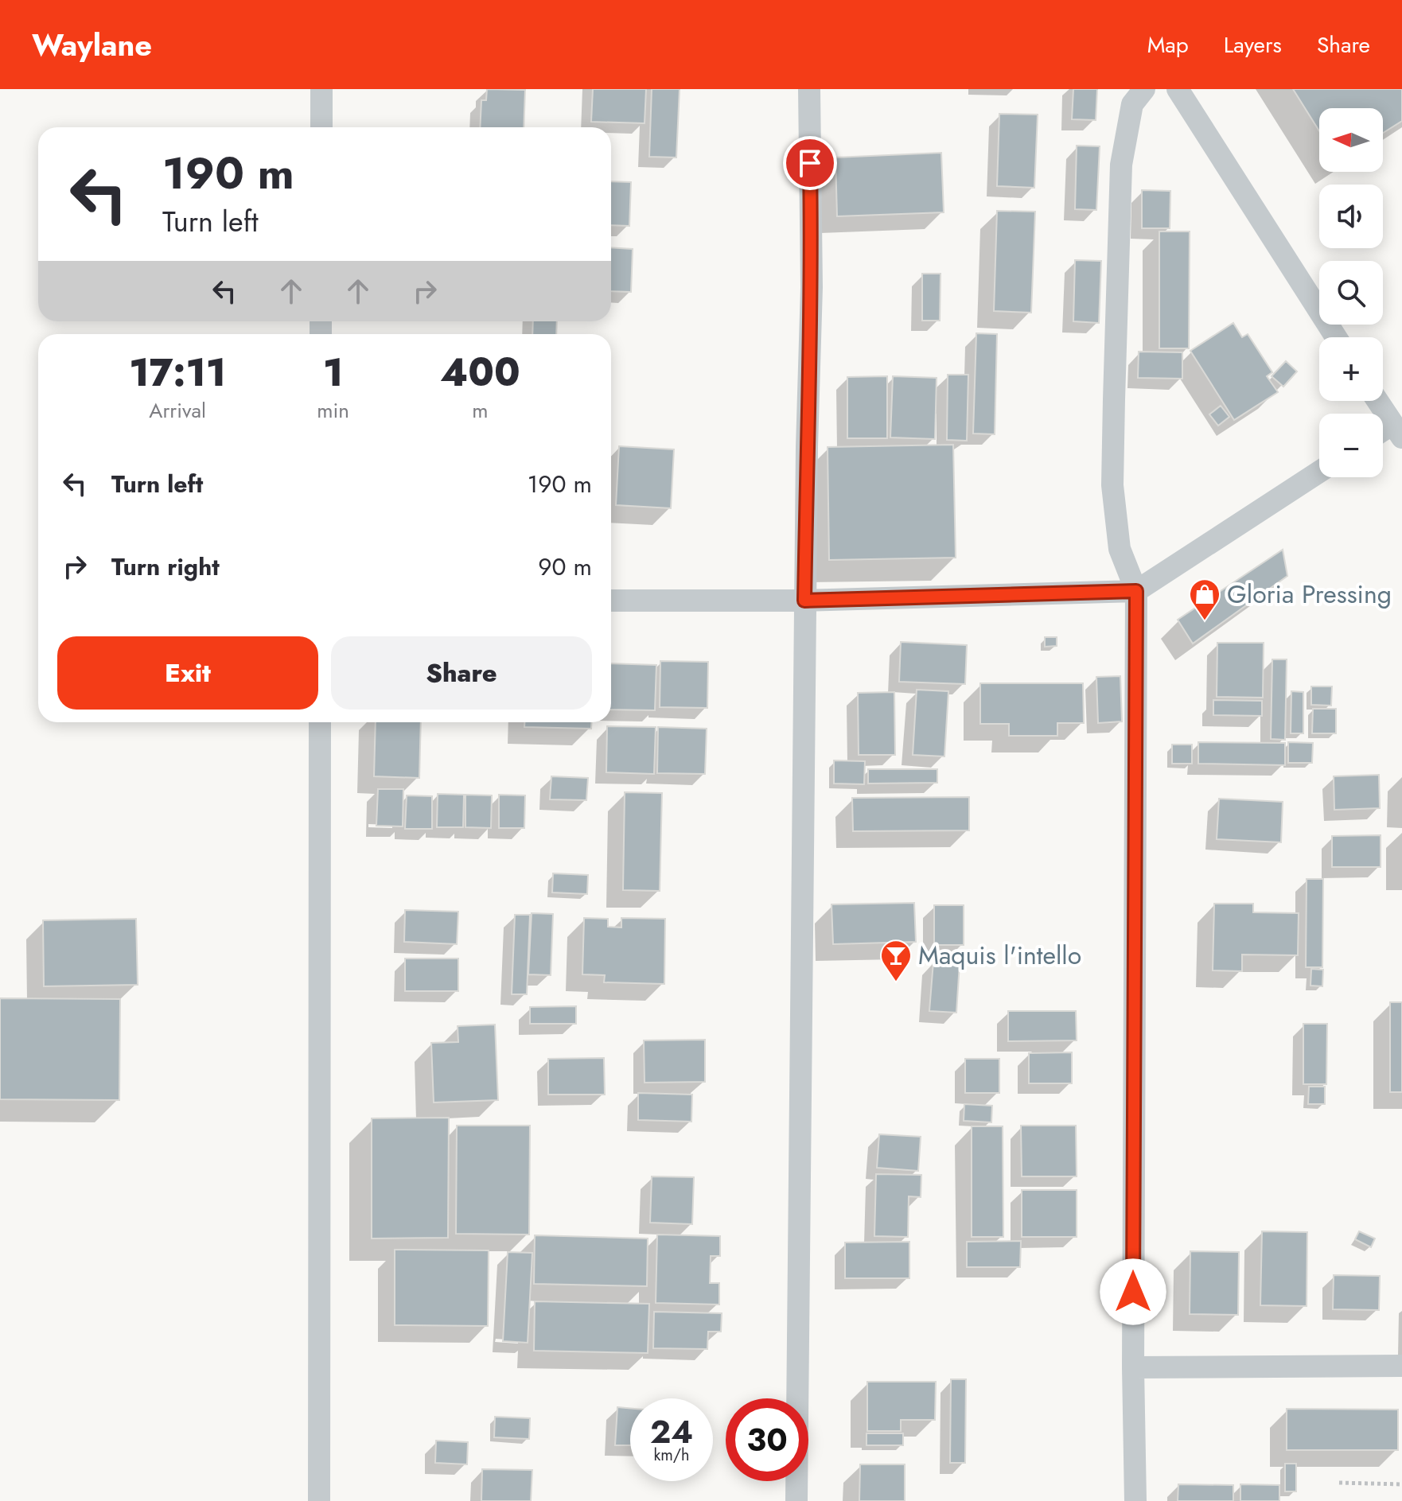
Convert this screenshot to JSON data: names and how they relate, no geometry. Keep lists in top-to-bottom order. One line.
{"places":{"shop":["Gloria Pressing"],"bar":["Maquis l'intello"]},"north":"left","page":{"header":"Waylane","nav":["Map","Layers","Share"],"map_buttons":["+","−"],"turn":["190 m","Turn left"],"eta":["17:11","Arrival","1","min","400","m"],"list":[{"name":"Turn left","value":"190 m"},{"name":"Turn right","value":"90 m"}],"buttons":["Exit","Share"],"speed":"24 km/h","limit":"30"}}
